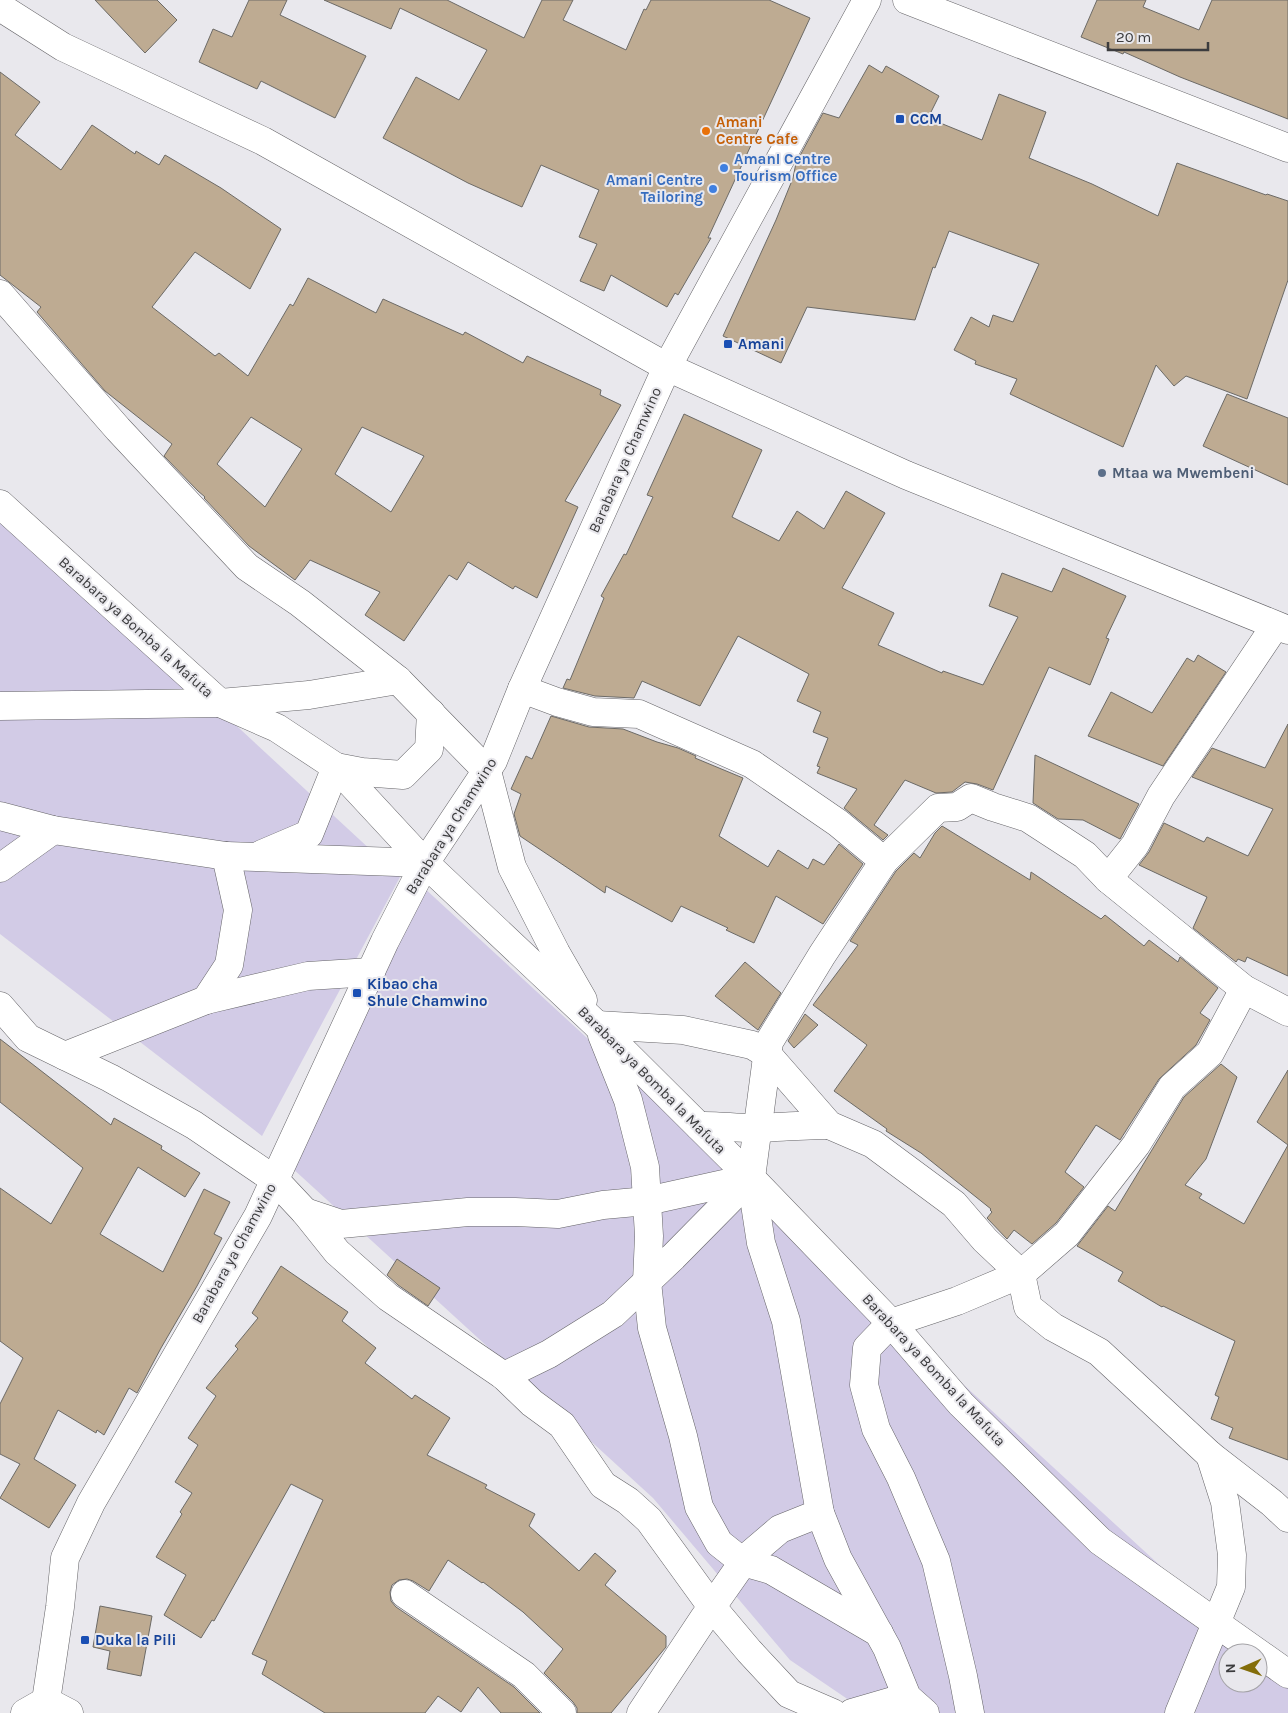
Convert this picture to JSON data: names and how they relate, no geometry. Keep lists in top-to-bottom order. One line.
{"streets":{"street":["Barabara ya Chamwino","Barabara ya Bomba la Mafuta"]},"crossings":[["Barabara ya Chamwino","Barabara ya Bomba la Mafuta"]],"places":{"transit":["CCM","Amani","Kibao cha Shule Chamwino","Duka la Pili"],"other":["Amani Centre Cafe","AmanI Centre Tourism Office","Amani Centre Tailoring","Mtaa wa Mwembeni"]},"scale_bar":"20 m","north":"left"}
